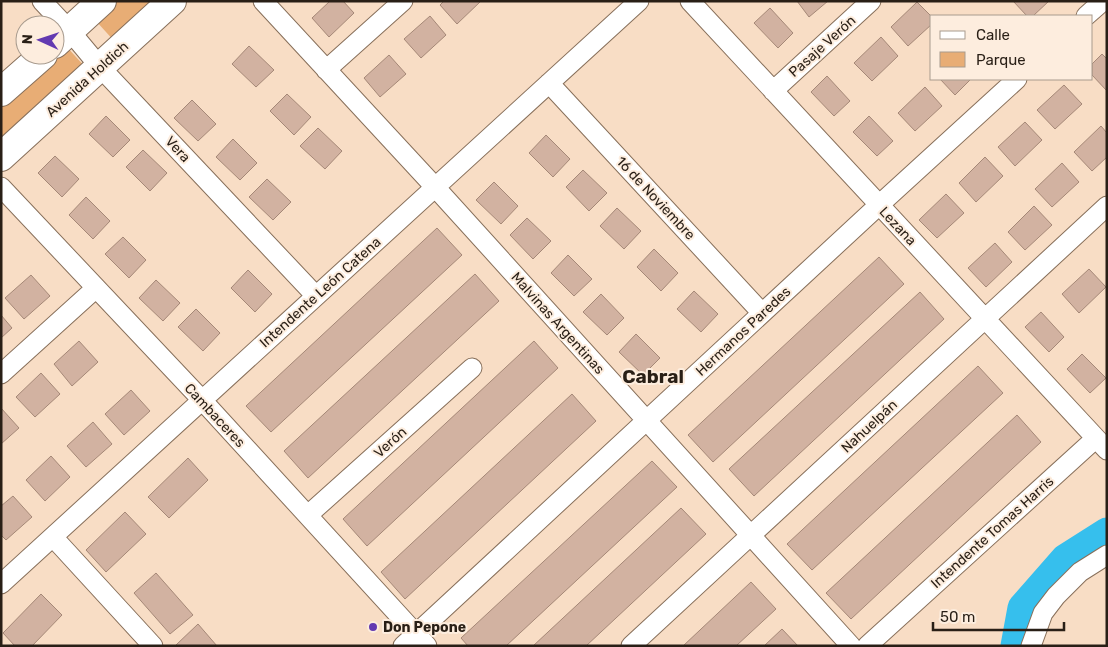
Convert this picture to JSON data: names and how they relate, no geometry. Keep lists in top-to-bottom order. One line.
{"streets":{"street":["Pasaje Verón","Avenida Holdich","Vera","16 de Noviembre","Lezana","Intendente León Catena","Malvinas Argentinas","Hermanos Paredes","Cambaceres","Nahuelpán","Verón","Intendente Tomas Harris"]},"crossings":[["Pasaje Verón","Lezana"],["Avenida Holdich","Vera"],["Vera","Intendente León Catena"],["16 de Noviembre","Intendente León Catena"],["16 de Noviembre","Hermanos Paredes"],["Lezana","Hermanos Paredes"],["Lezana","Nahuelpán"],["Lezana","Intendente Tomas Harris"],["Intendente León Catena","Malvinas Argentinas"],["Intendente León Catena","Cambaceres"],["Malvinas Argentinas","Hermanos Paredes"],["Malvinas Argentinas","Nahuelpán"],["Hermanos Paredes","Cambaceres"],["Cambaceres","Verón"]],"districts":["Cabral"],"places":["Don Pepone"],"legend":["Calle","Parque"],"scale_bar":"50 m","north":"left"}
